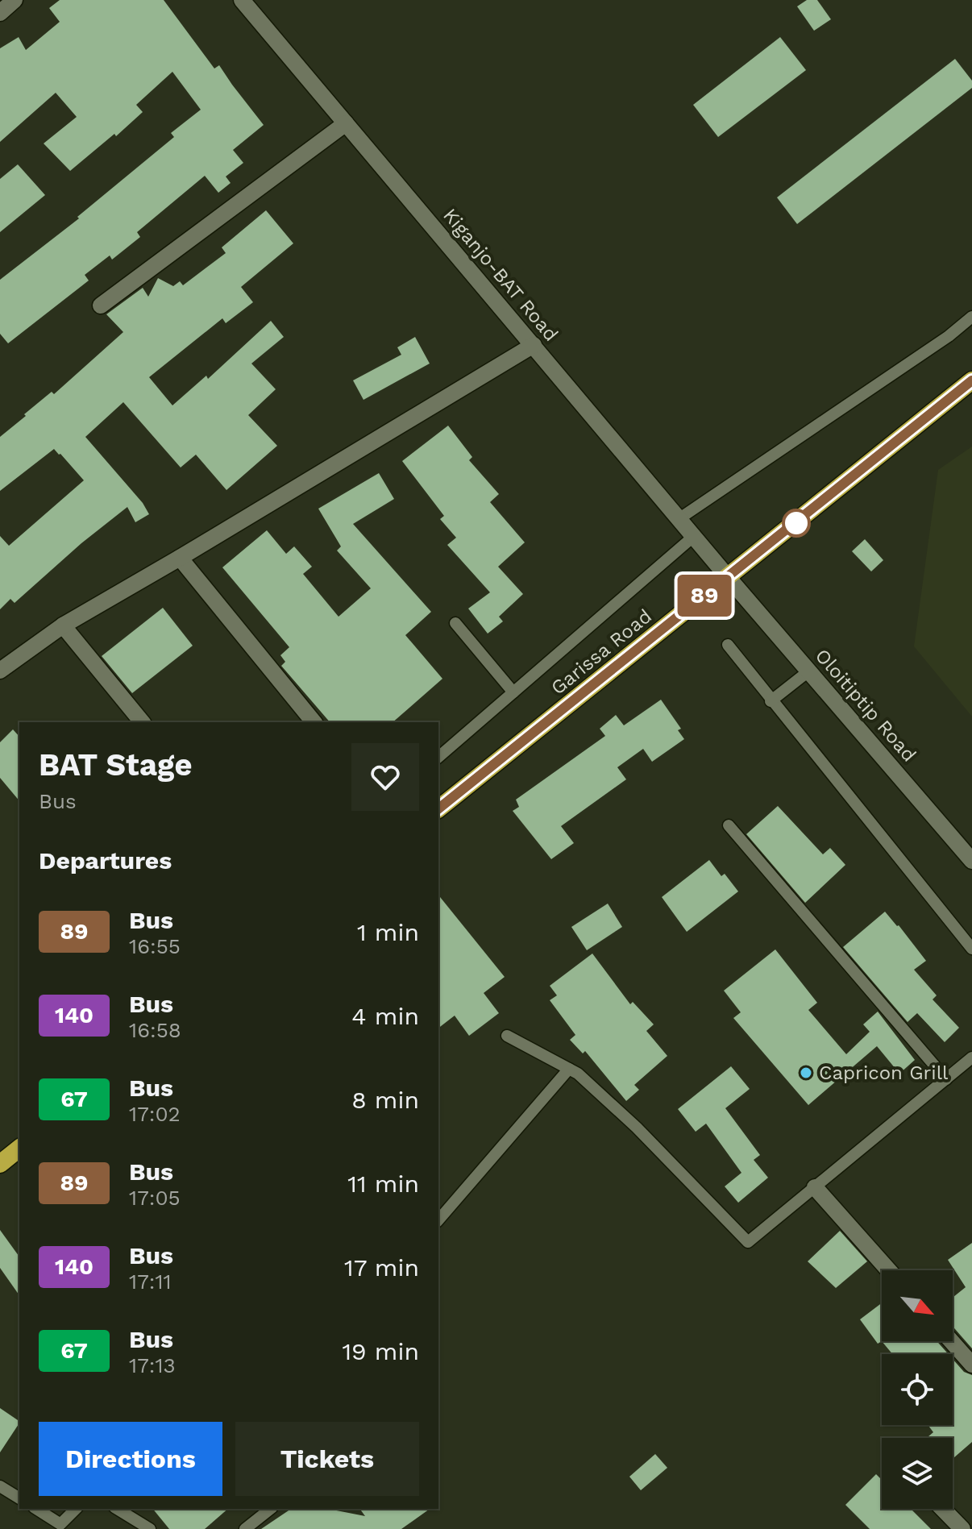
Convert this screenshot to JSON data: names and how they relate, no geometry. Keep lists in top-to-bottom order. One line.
{"streets":{"highway":["Garissa Road"],"street":["Kiganjo-BAT Road","Oloitiptip Road"]},"crossings":[["Kiganjo-BAT Road","Garissa Road"],["Kiganjo-BAT Road","Oloitiptip Road"],["Garissa Road","Oloitiptip Road"]],"places":["Capricon Grill"],"lines":["bus line 89"],"north":"bottom right","page":{"on_map":"89","heading":[["BAT Stage","Bus"],"Departures"],"list":[{"mark":"89","name":"Bus","note":"16:55","value":"1 min"},{"mark":"140","name":"Bus","note":"16:58","value":"4 min"},{"mark":"67","name":"Bus","note":"17:02","value":"8 min"},{"mark":"89","name":"Bus","note":"17:05","value":"11 min"},{"mark":"140","name":"Bus","note":"17:11","value":"17 min"},{"mark":"67","name":"Bus","note":"17:13","value":"19 min"}],"buttons":["Directions","Tickets"]}}
